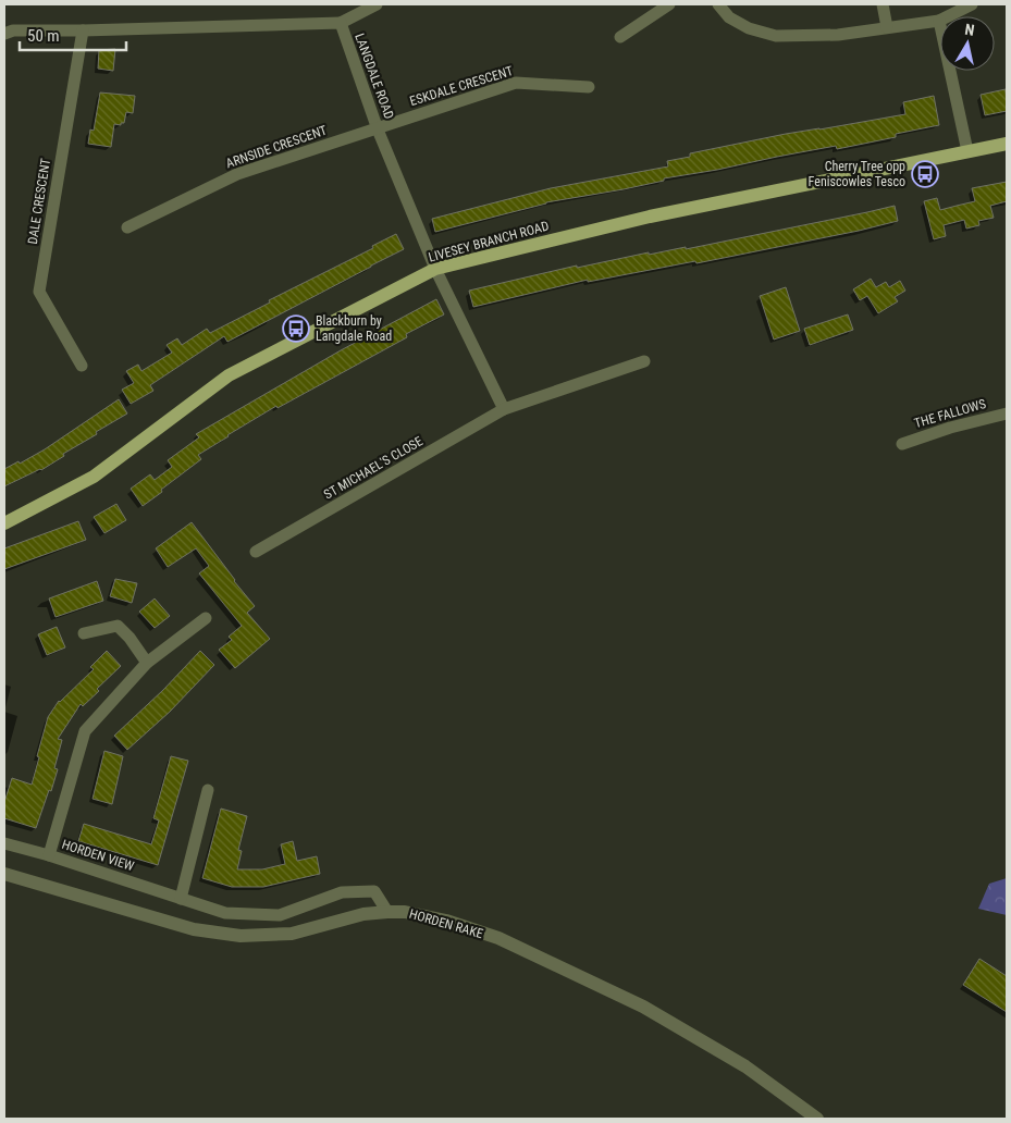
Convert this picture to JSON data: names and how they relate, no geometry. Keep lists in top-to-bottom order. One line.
{"streets":{"main road":["LIVESEY BRANCH ROAD"],"street":["LANGDALE ROAD","ESKDALE CRESCENT","ARNSIDE CRESCENT","DALE CRESCENT","THE FALLOWS","ST MICHAEL'S CLOSE","HORDEN VIEW","HORDEN RAKE"]},"crossings":[["LANGDALE ROAD","ESKDALE CRESCENT"],["LANGDALE ROAD","ARNSIDE CRESCENT"],["LANGDALE ROAD","DALE CRESCENT"],["LANGDALE ROAD","LIVESEY BRANCH ROAD"],["ESKDALE CRESCENT","ARNSIDE CRESCENT"],["HORDEN VIEW","HORDEN RAKE"]],"places":{"bus stop":["Cherry Tree opp Feniscowles Tesco","Blackburn by Langdale Road"]},"scale_bar":"50 m","north":"top"}
